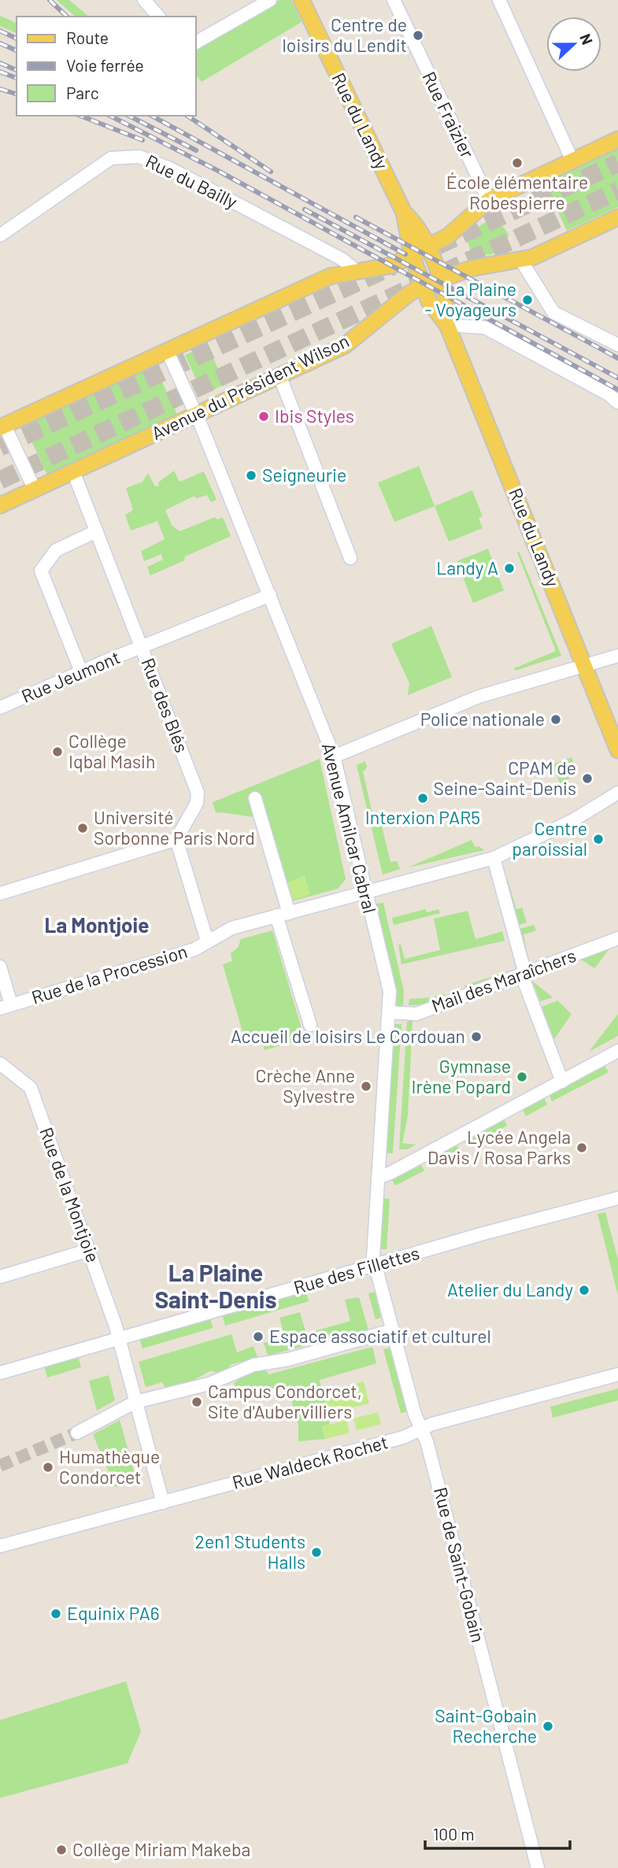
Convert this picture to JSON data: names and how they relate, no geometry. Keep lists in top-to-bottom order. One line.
{"streets":{"main road":["Rue du Landy","Avenue du Président Wilson"],"street":["Rue Fraizier","Rue du Bailly","Rue Jeumont","Rue des Blés","Avenue Amilcar Cabral","Rue de la Procession","Mail des Maraîchers","Rue de la Montjoie","Rue des Fillettes","Rue Waldeck Rochet","Rue de Saint-Gobain"]},"crossings":[["Rue du Landy","Avenue du Président Wilson"],["Avenue du Président Wilson","Rue des Blés"],["Avenue du Président Wilson","Avenue Amilcar Cabral"],["Rue Jeumont","Rue des Blés"],["Rue Jeumont","Avenue Amilcar Cabral"],["Avenue Amilcar Cabral","Rue de la Procession"],["Avenue Amilcar Cabral","Mail des Maraîchers"],["Avenue Amilcar Cabral","Rue des Fillettes"],["Avenue Amilcar Cabral","Rue de Saint-Gobain"],["Rue de la Montjoie","Rue des Fillettes"],["Rue de la Montjoie","Rue Waldeck Rochet"],["Rue des Fillettes","Rue de Saint-Gobain"],["Rue Waldeck Rochet","Rue de Saint-Gobain"]],"districts":["La Montjoie","La Plaine Saint-Denis"],"places":["Centre de loisirs du Lendit","École élémentaire Robespierre","La Plaine - Voyageurs","Ibis Styles","Seigneurie","Landy A","Police nationale","Collège Iqbal Masih","CPAM de Seine-Saint-Denis","Interxion PAR5","Université Sorbonne Paris Nord","Centre paroissial","Accueil de loisirs Le Cordouan","Gymnase Irène Popard","Crèche Anne Sylvestre","Lycée Angela Davis / Rosa Parks","Atelier du Landy","Espace associatif et culturel","Campus Condorcet, Site d'Aubervilliers","Humathèque Condorcet","2en1 Students Halls","Equinix PA6","Saint-Gobain Recherche","Collège Miriam Makeba"],"legend":["Route","Voie ferrée","Parc"],"scale_bar":"100 m","north":"right"}
